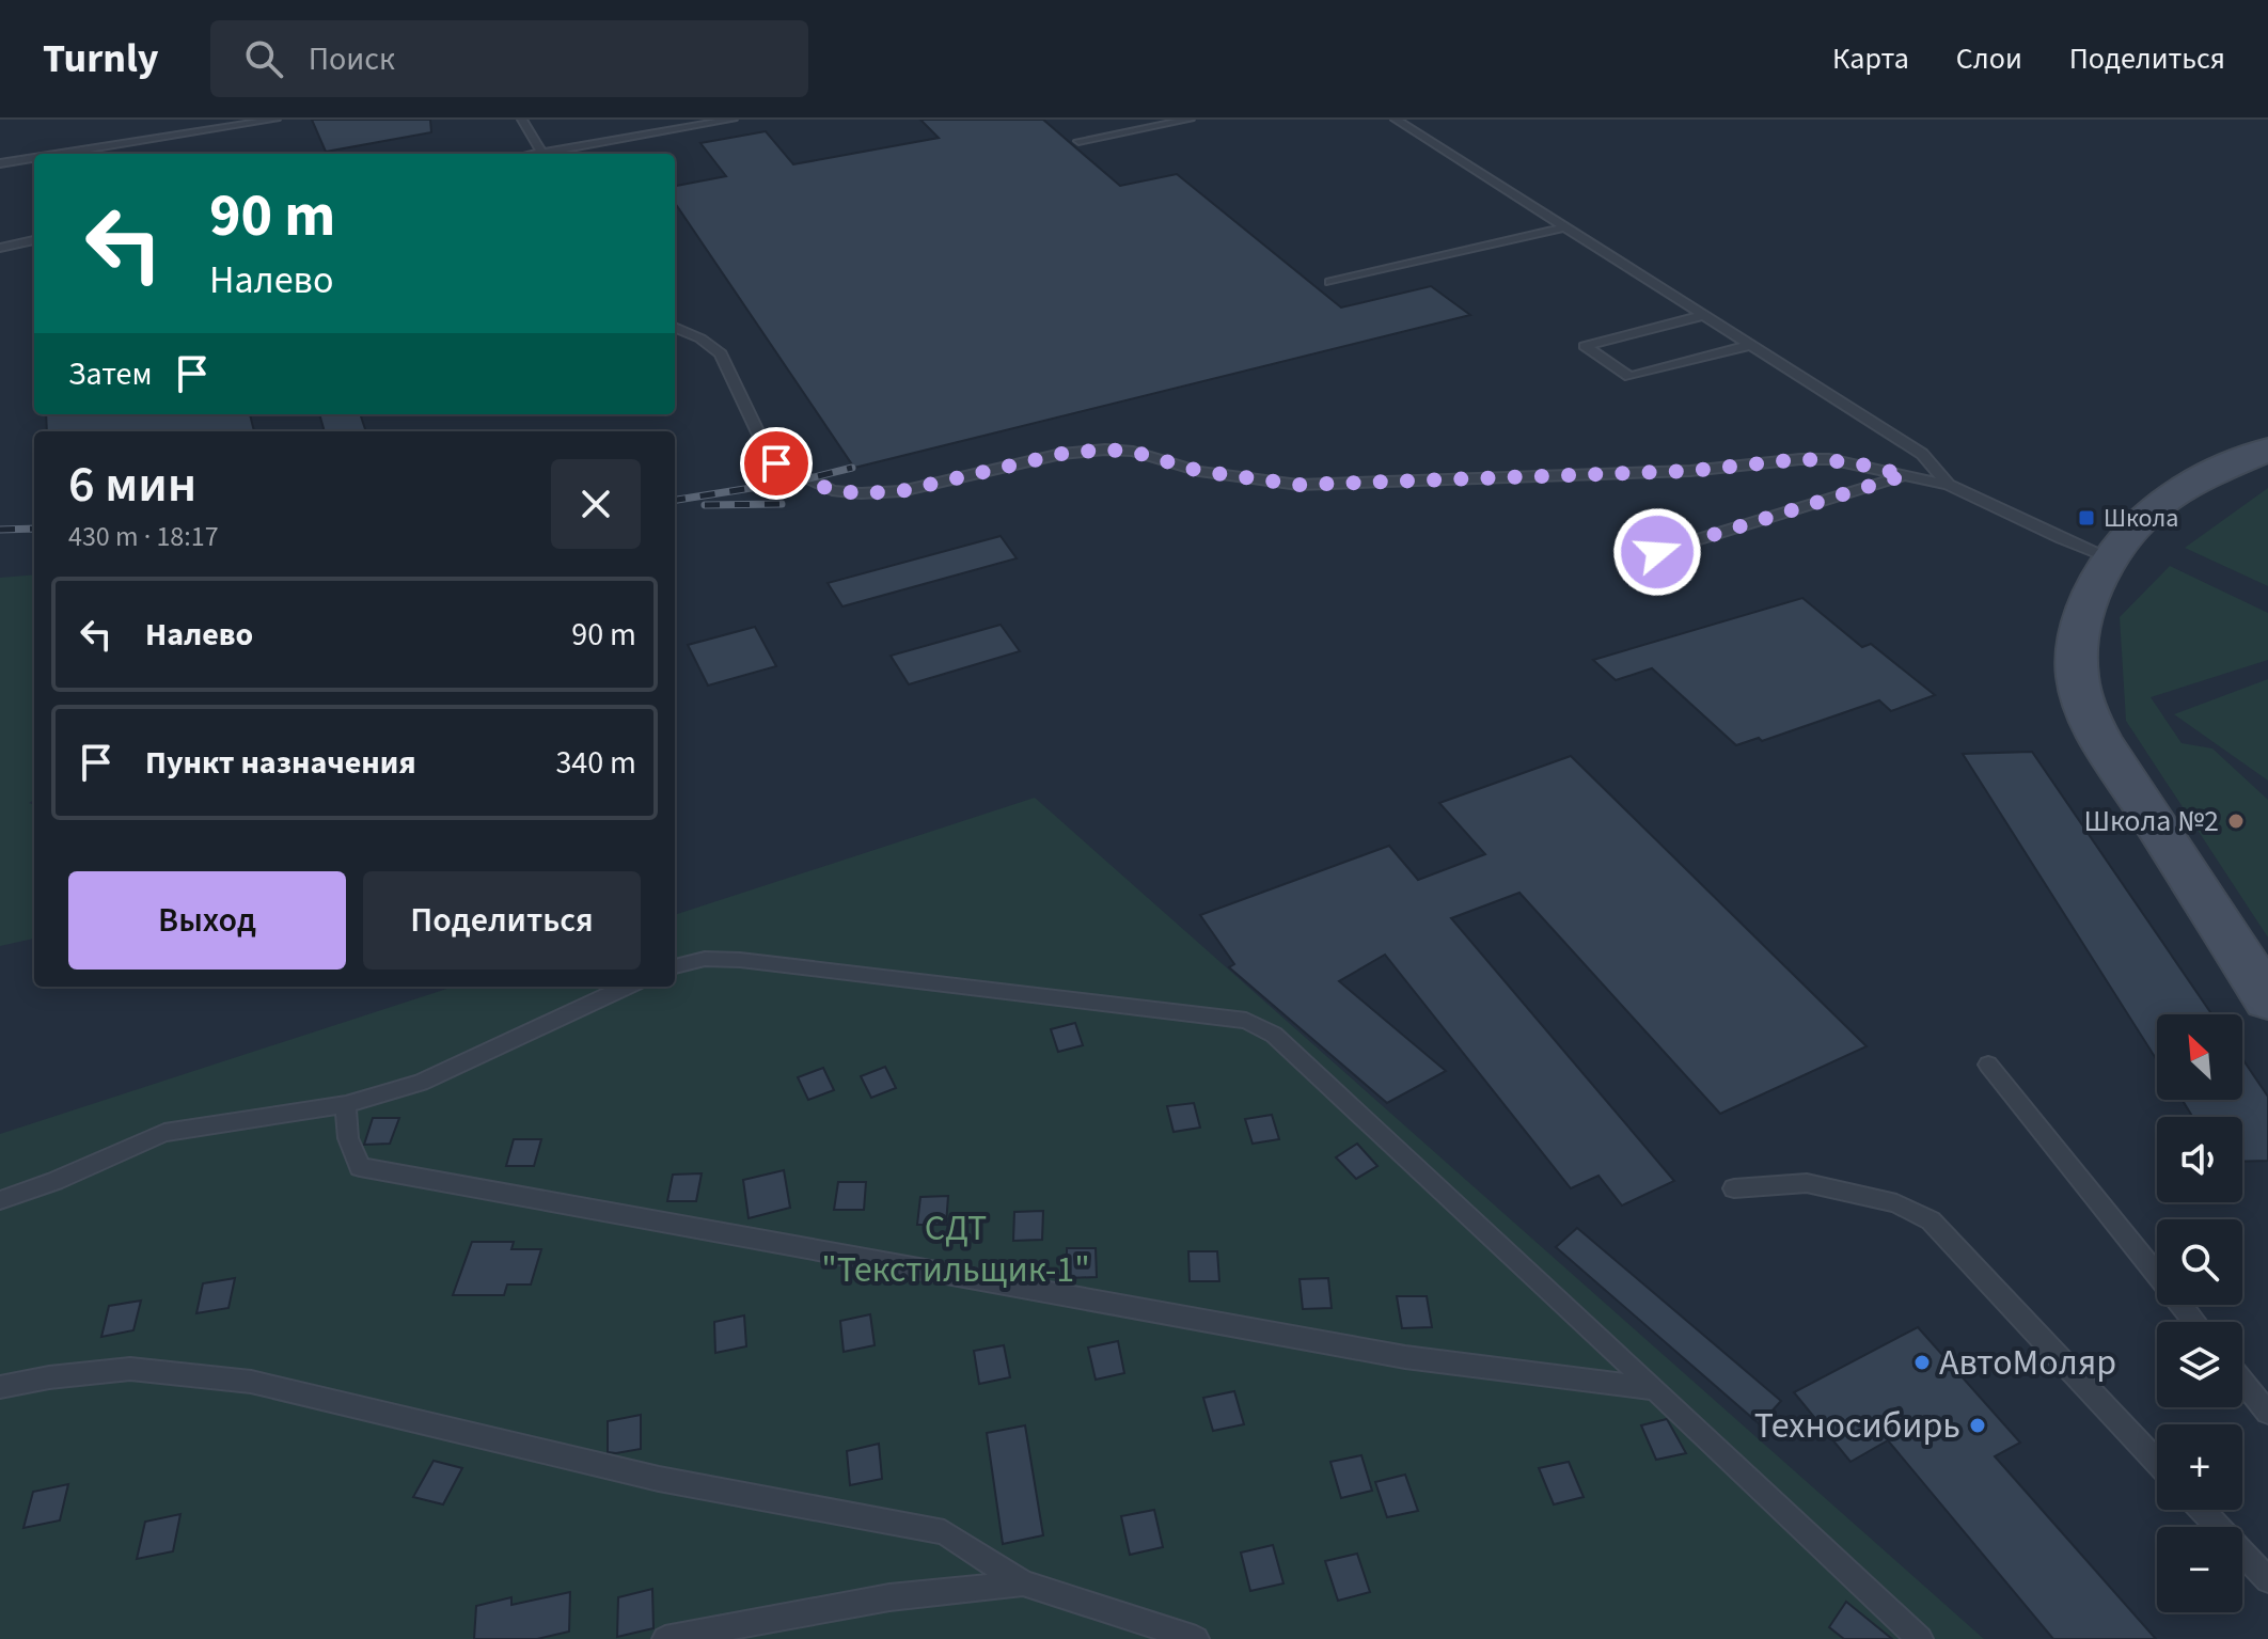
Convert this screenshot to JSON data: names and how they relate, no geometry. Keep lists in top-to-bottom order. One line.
{"parks":["СДТ \"Текстильщик-1\""],"places":{"transit":["Школа"],"other":["Школа №2","АвтоМоляр","Техносибирь"]},"north":"top left","page":{"header":"Turnly","search":"Поиск","nav":["Карта","Слои","Поделиться"],"turn":["90 m","Налево"],"then":"Затем","heading":["6 мин","430 m · 18:17"],"list":[{"name":"Налево","value":"90 m"},{"name":"Пункт назначения","value":"340 m"}],"buttons":["Выход","Поделиться"],"map_buttons":["+","−"]}}
